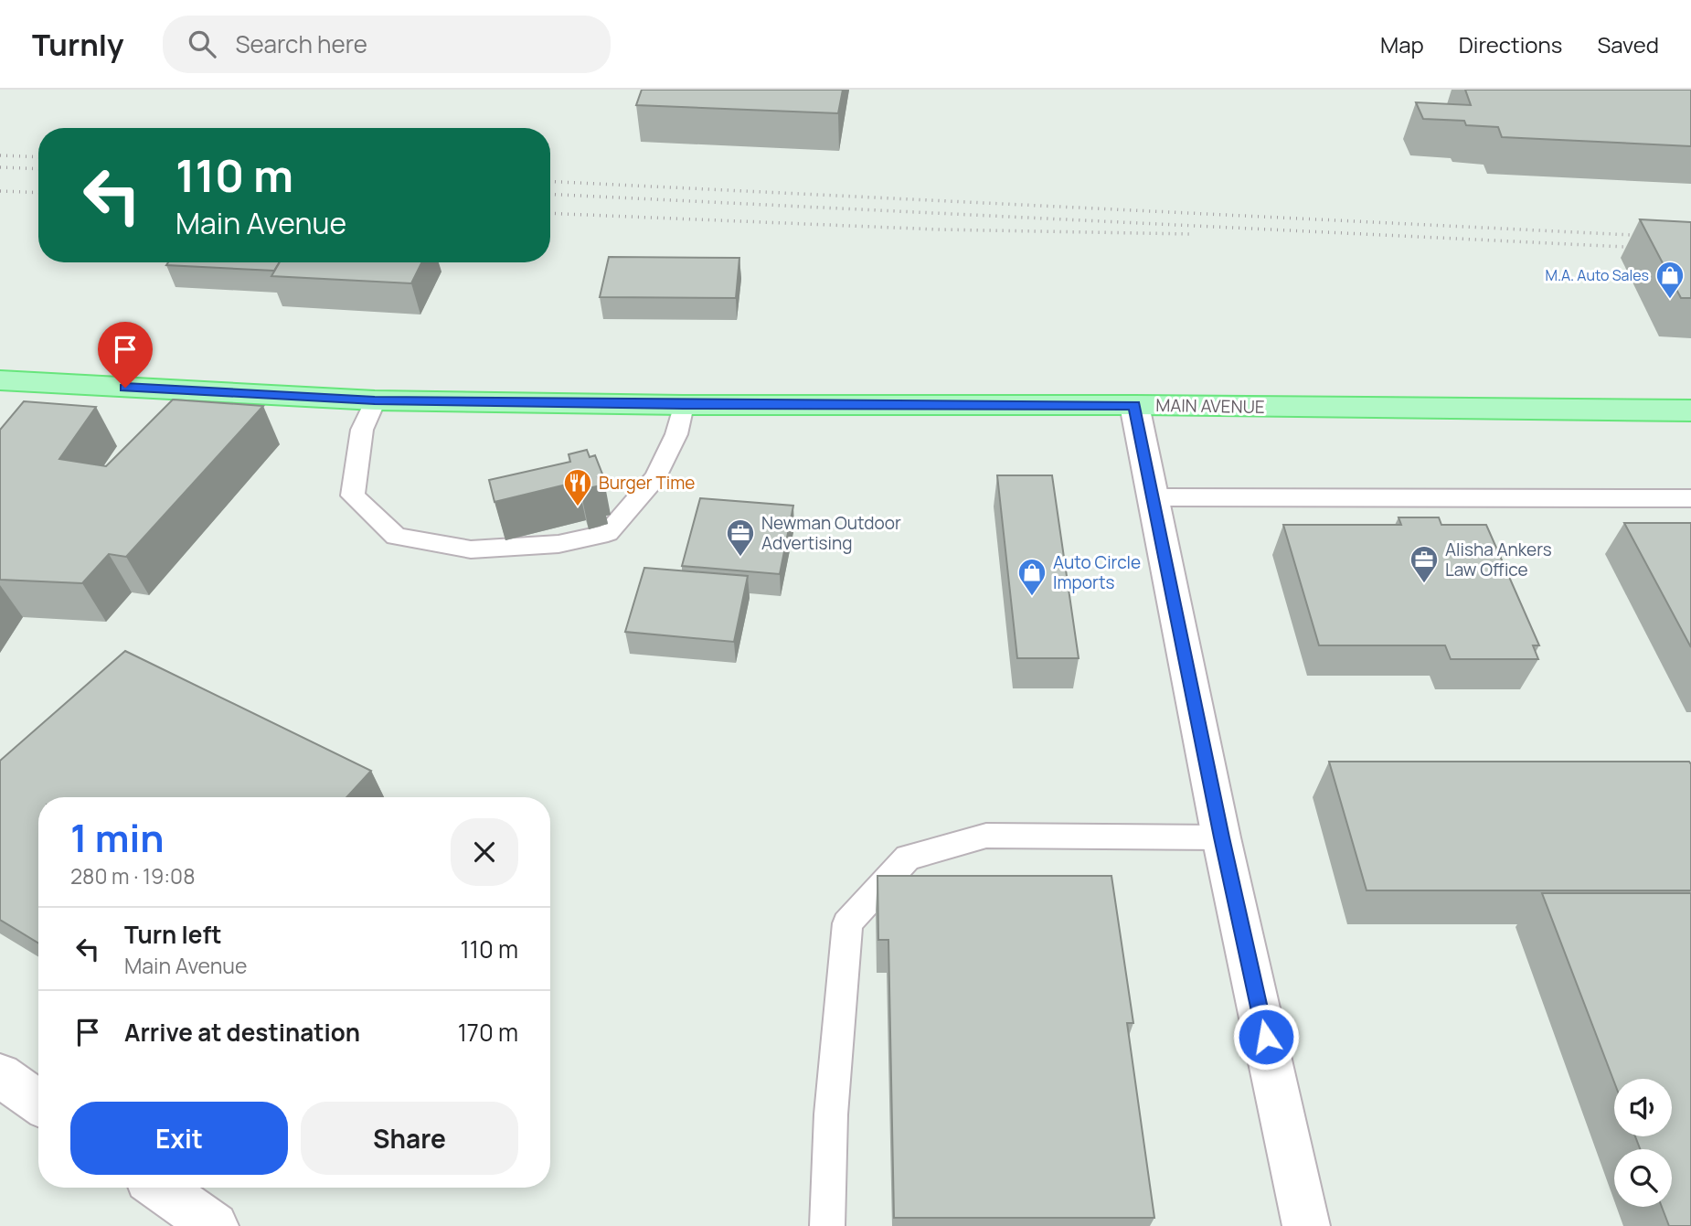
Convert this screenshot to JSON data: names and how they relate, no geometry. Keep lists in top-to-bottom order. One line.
{"streets":{"main road":["MAIN AVENUE"]},"places":{"shop":["M.A. Auto Sales","Auto Circle Imports"],"restaurant":["Burger Time"],"office":["Newman Outdoor Advertising","Alisha Ankers Law Office"]},"page":{"header":"Turnly","search":"Search here","nav":["Map","Directions","Saved"],"turn":["110 m","Main Avenue"],"heading":["1 min","280 m · 19:08"],"list":[{"name":"Turn left","note":"Main Avenue","value":"110 m"},{"name":"Arrive at destination","value":"170 m"}],"buttons":["Exit","Share"]}}
